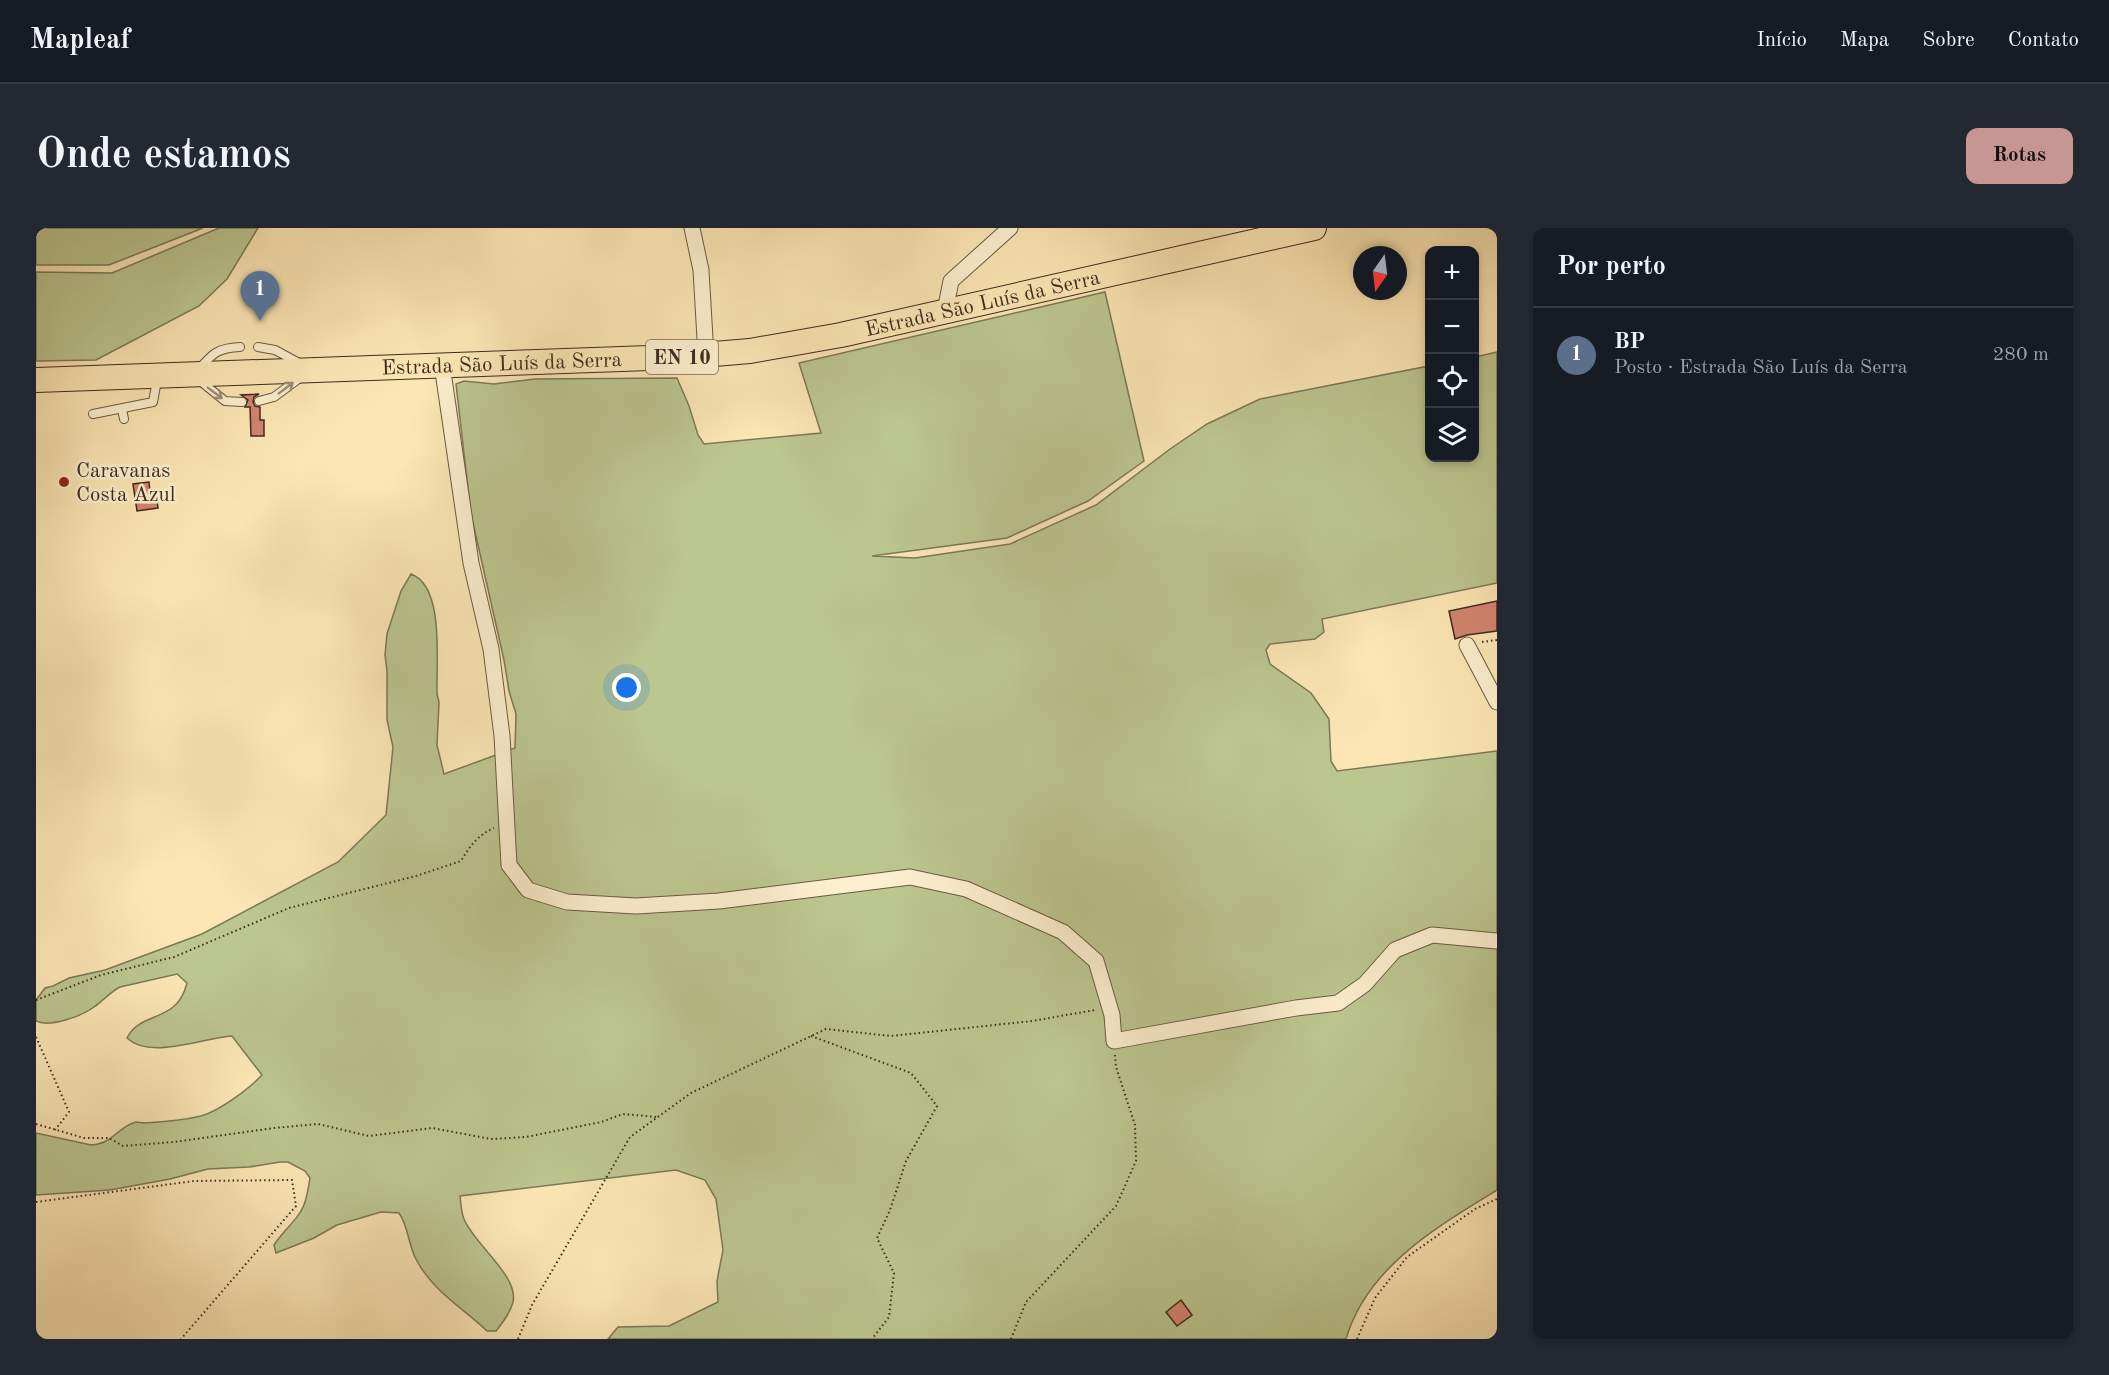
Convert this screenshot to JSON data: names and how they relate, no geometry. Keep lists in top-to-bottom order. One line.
{"streets":{"main road":["Estrada São Luís da Serra","EN 10"]},"places":["Caravanas Costa Azul"],"north":"bottom","page":{"header":"Mapleaf","nav":["Início","Mapa","Sobre","Contato"],"buttons":"Rotas","title":"Onde estamos","heading":"Por perto","map_buttons":["+","−"],"pins":"1","list":[{"mark":"1","name":"BP","note":"Posto · Estrada São Luís da Serra","value":"280 m"}]}}
